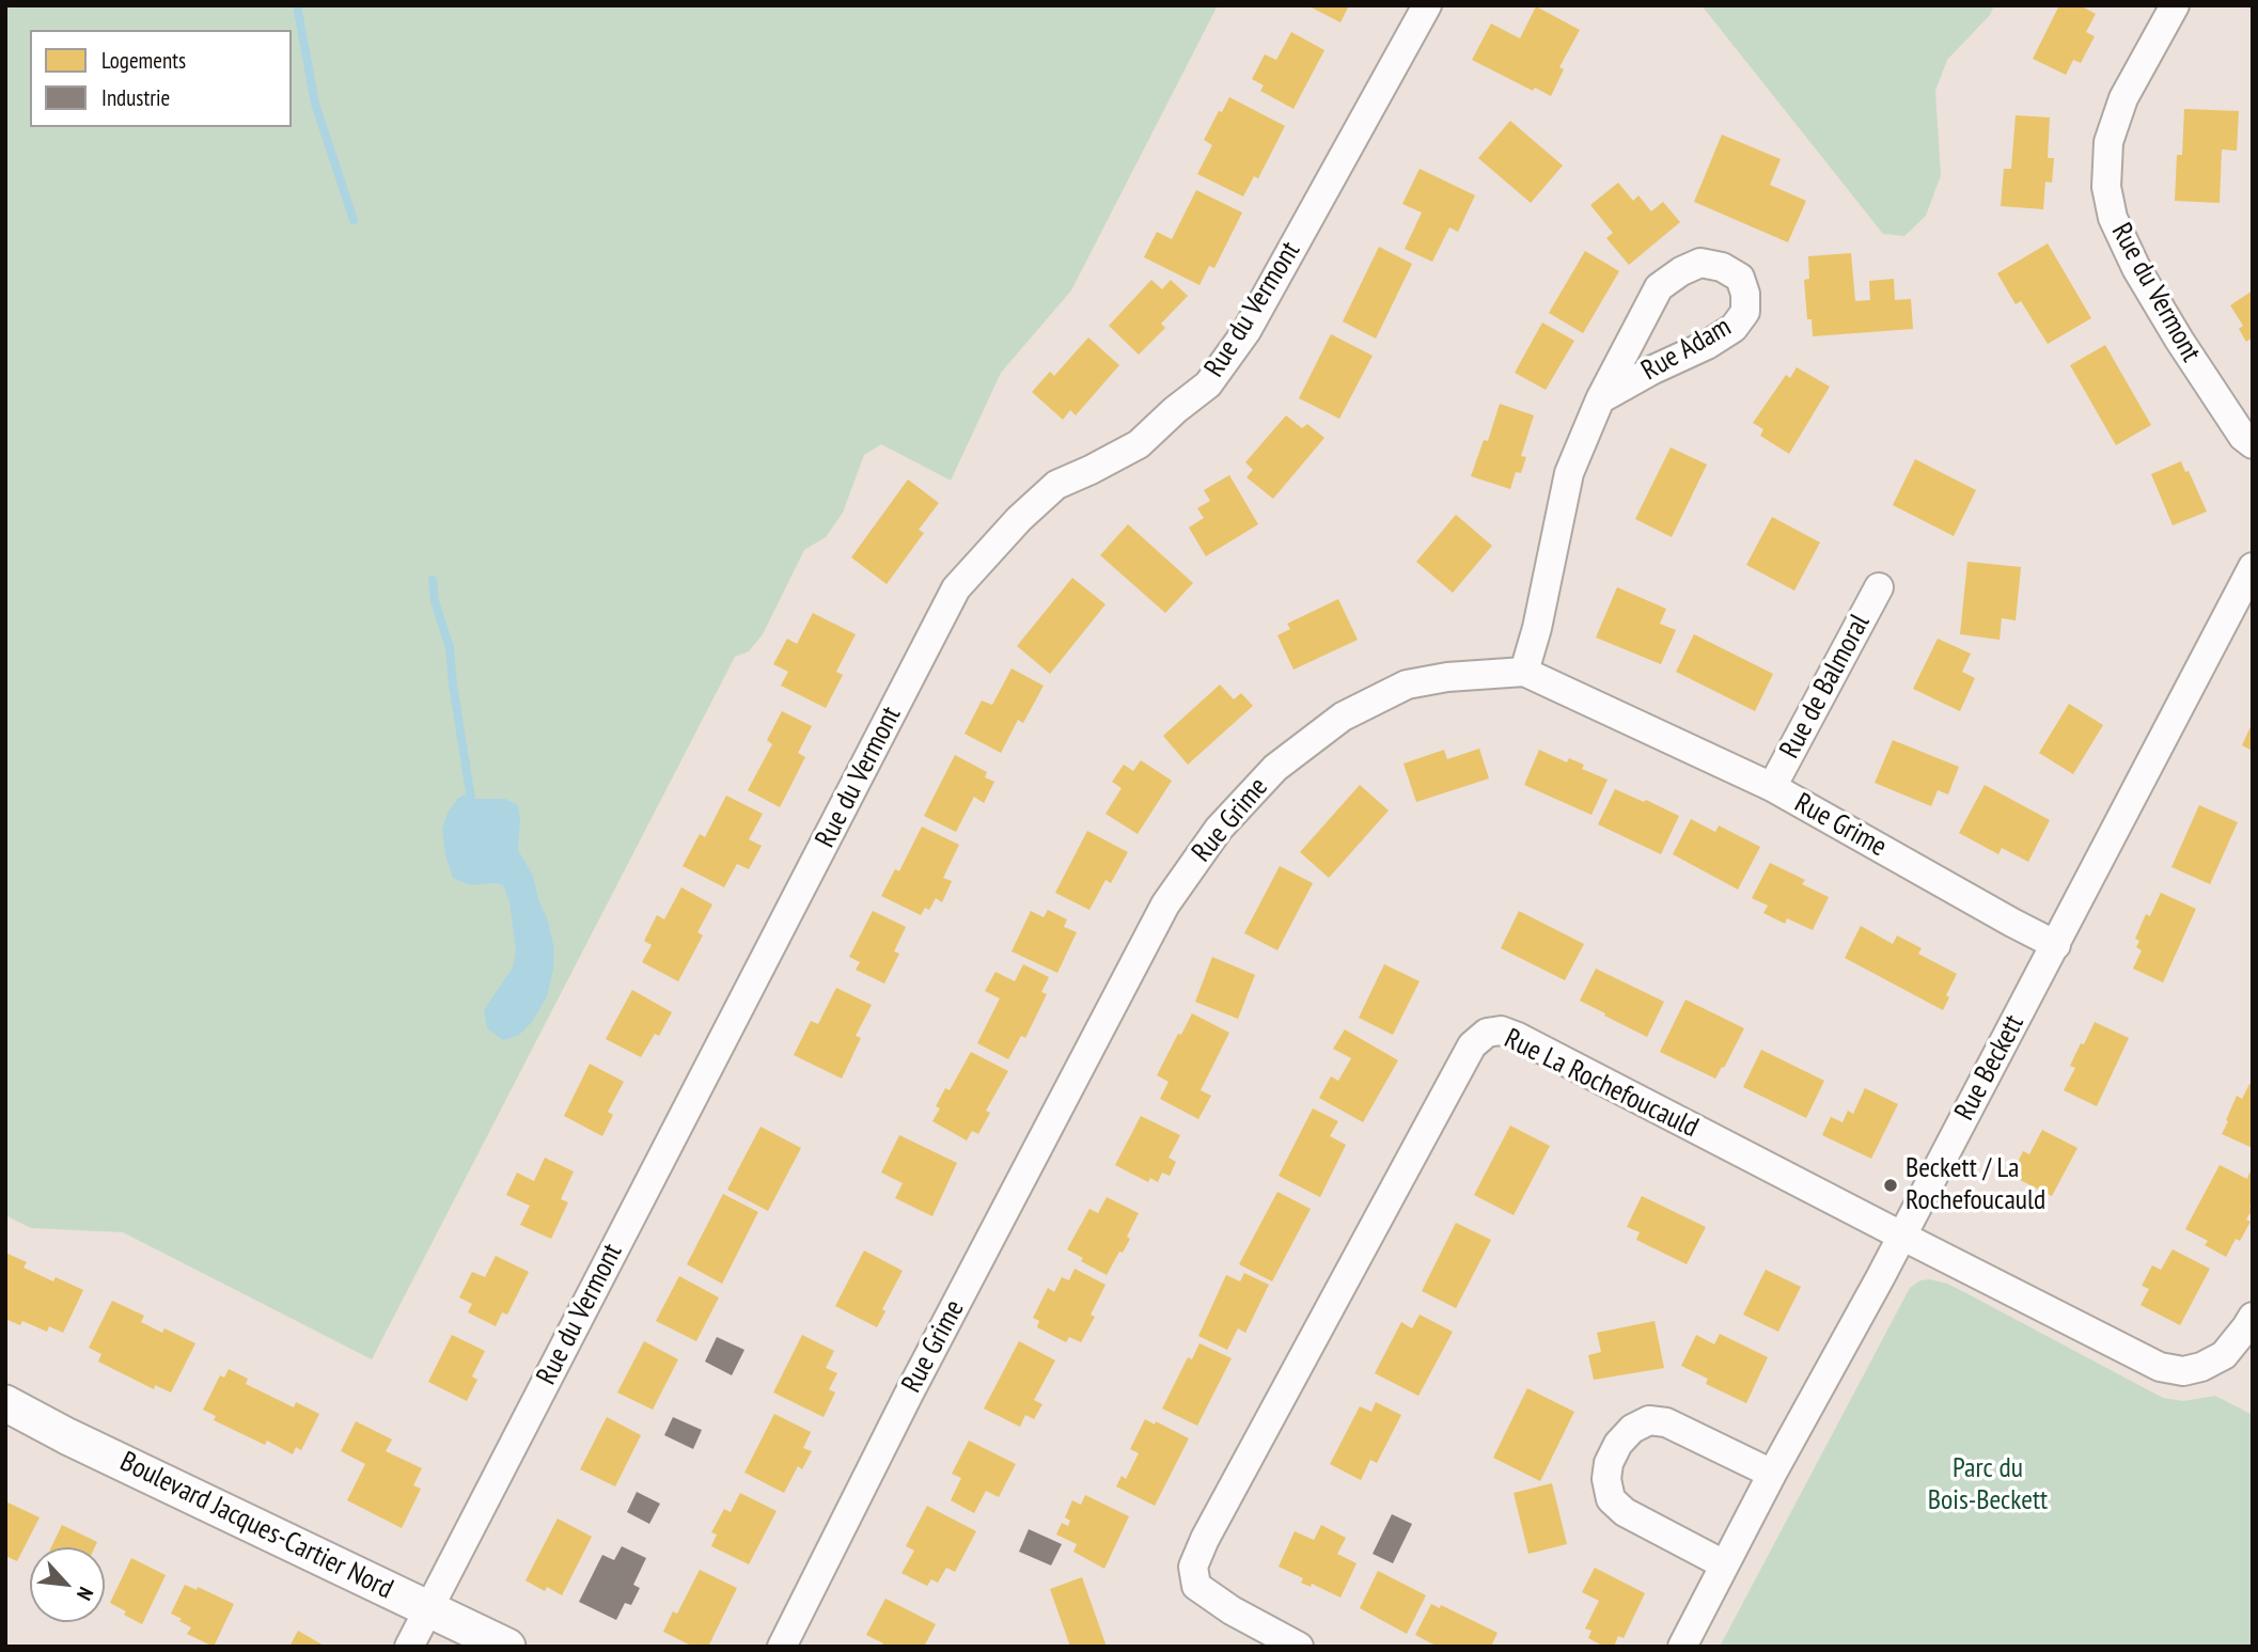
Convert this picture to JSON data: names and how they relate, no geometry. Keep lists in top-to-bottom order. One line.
{"streets":{"street":["Rue du Vermont","Rue Adam","Rue de Balmoral","Rue Grime","Rue Beckett","Rue La Rochefoucauld","Boulevard Jacques-Cartier Nord"]},"crossings":[["Rue du Vermont","Boulevard Jacques-Cartier Nord"],["Rue Adam","Rue Grime"],["Rue de Balmoral","Rue Grime"],["Rue Grime","Rue Beckett"],["Rue Beckett","Rue La Rochefoucauld"]],"parks":["Parc du Bois-Beckett"],"places":["Beckett / La Rochefoucauld"],"legend":["Logements","Industrie"],"north":"bottom right"}
